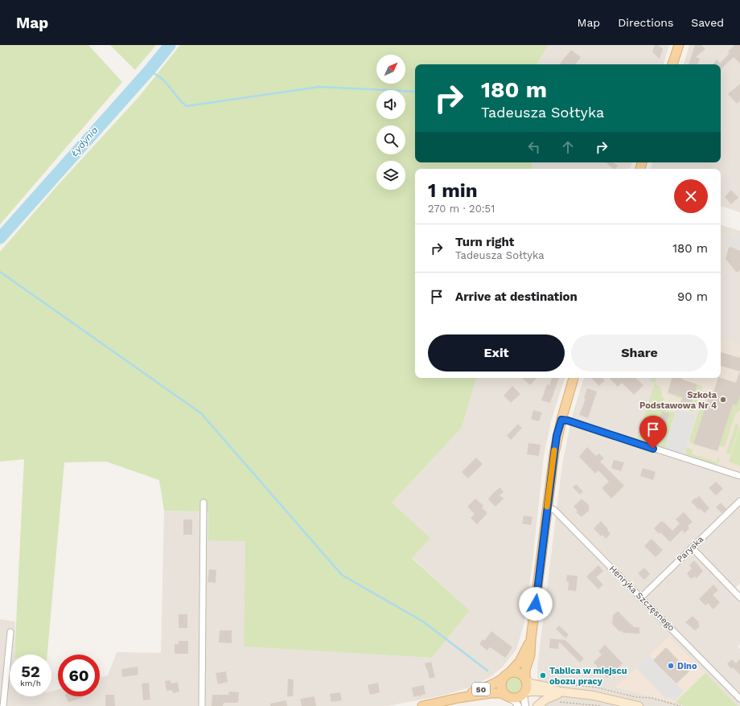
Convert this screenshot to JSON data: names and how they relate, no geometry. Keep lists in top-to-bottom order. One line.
{"streets":{"main road":["50"],"street":["Paryska","Henryka Szczęsnego"]},"crossings":[["Paryska","Henryka Szczęsnego"],["Henryka Szczęsnego","50"]],"water":["Łydynia"],"places":["Szkoła Podstawowa Nr 4","Dino","Tablica w miejscu obozu pracy"],"north":"top right","page":{"header":"Map","nav":["Map","Directions","Saved"],"turn":["180 m","Tadeusza Sołtyka"],"heading":["1 min","270 m · 20:51"],"list":[{"name":"Turn right","note":"Tadeusza Sołtyka","value":"180 m"},{"name":"Arrive at destination","value":"90 m"}],"buttons":["Exit","Share"],"speed":"52 km/h","limit":"60"}}
